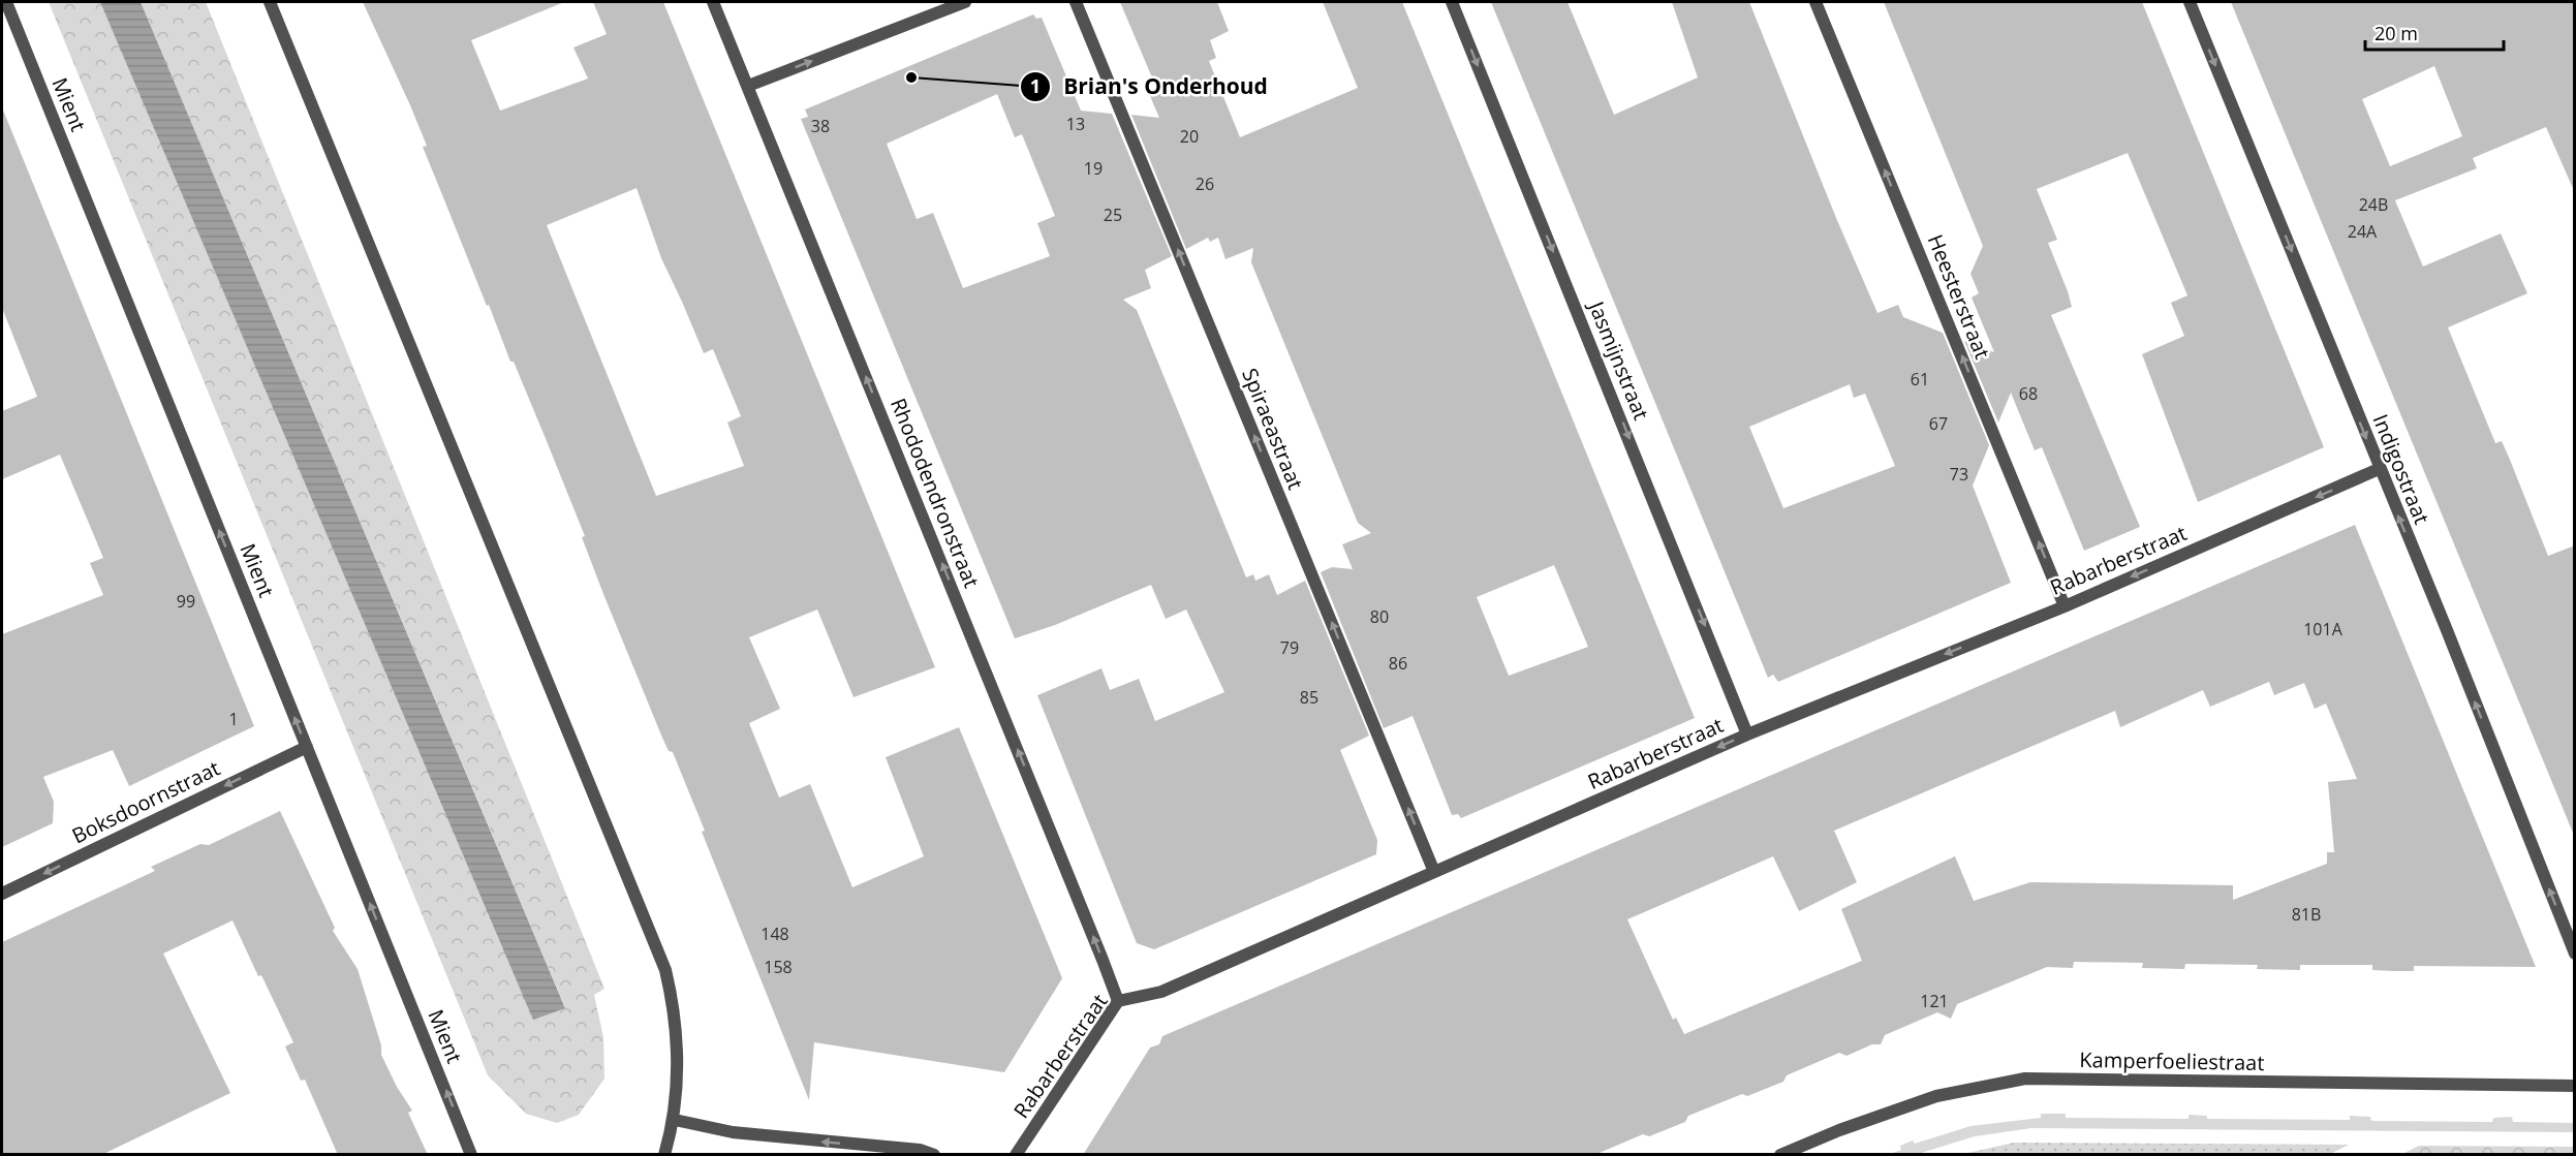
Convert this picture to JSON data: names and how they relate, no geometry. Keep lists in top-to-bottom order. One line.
{"streets":{"street":["Mient","Heesterstraat","Jasmijnstraat","Spiraeastraat","Indigostraat","Rhododendronstraat","Rabarberstraat","Boksdoornstraat","Kamperfoeliestraat"]},"crossings":[["Mient","Boksdoornstraat"],["Heesterstraat","Rabarberstraat"],["Jasmijnstraat","Rabarberstraat"],["Spiraeastraat","Rabarberstraat"],["Indigostraat","Rabarberstraat"],["Rhododendronstraat","Rabarberstraat"]],"one_way":["Mient","Heesterstraat","Jasmijnstraat","Spiraeastraat","Rhododendronstraat","Rabarberstraat","Boksdoornstraat"],"places":["Brian's Onderhoud"],"house_numbers":["13","38","20","19","26","24B","25","24A","61","68","67","73","99","80","101A","79","86","85","1","81B","148","158","121"],"scale_bar":"20 m"}
